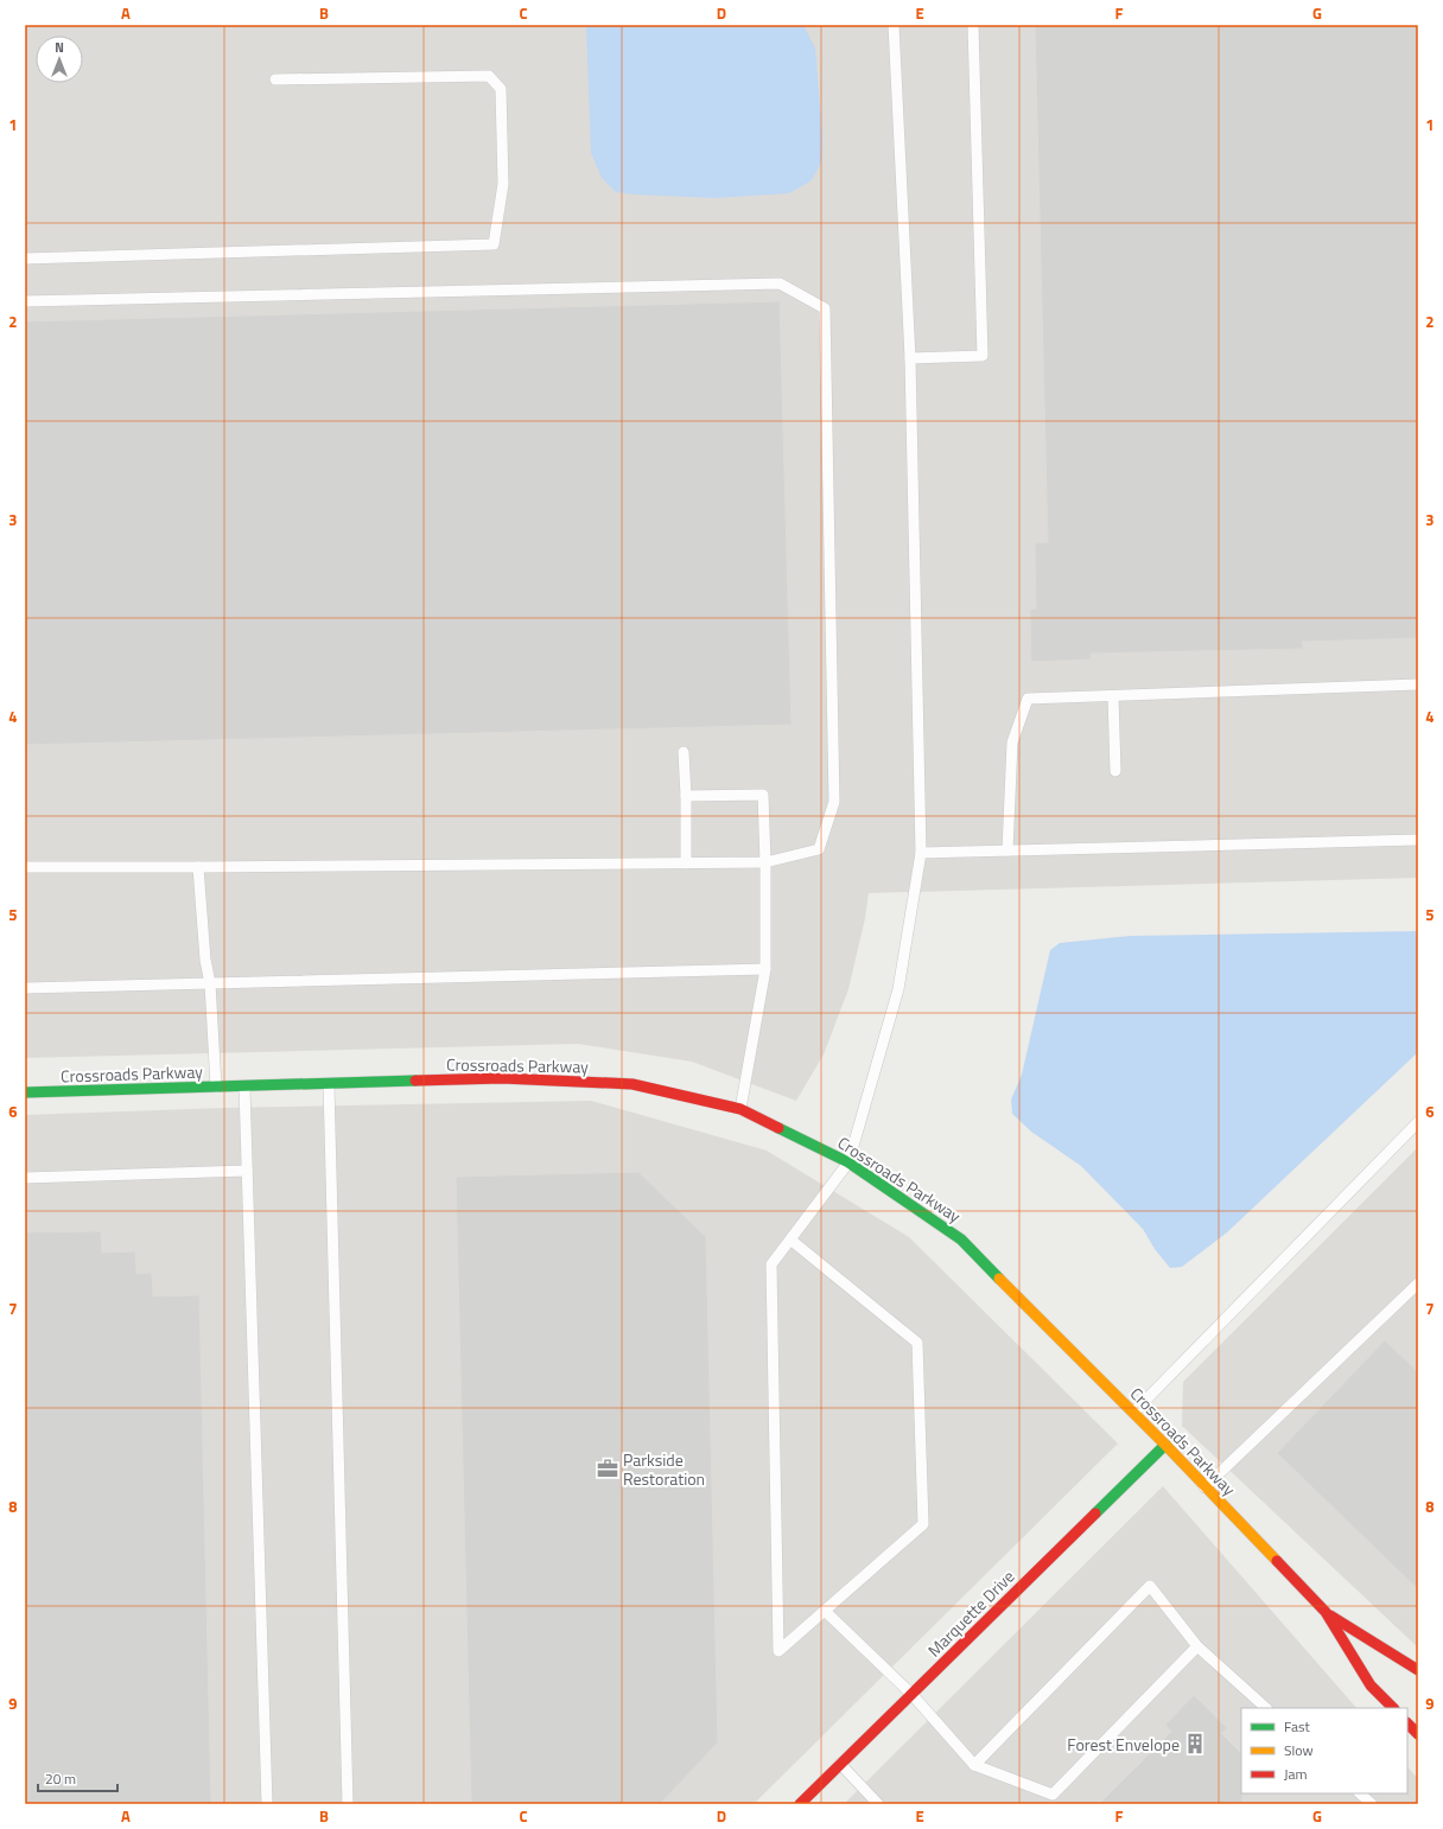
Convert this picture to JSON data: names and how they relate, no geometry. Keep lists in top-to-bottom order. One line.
{"streets":{"street":["Crossroads Parkway","Marquette Drive"]},"crossings":[["Crossroads Parkway","Marquette Drive"]],"places":{"office":["Parkside Restoration"],"building":["Forest Envelope"]},"legend":["Fast","Slow","Jam"],"scale_bar":"20 m","north":"top","grid":{"columns":["A","B","C","D","E","F","G"],"rows":["1","2","3","4","5","6","7","8","9"]}}
